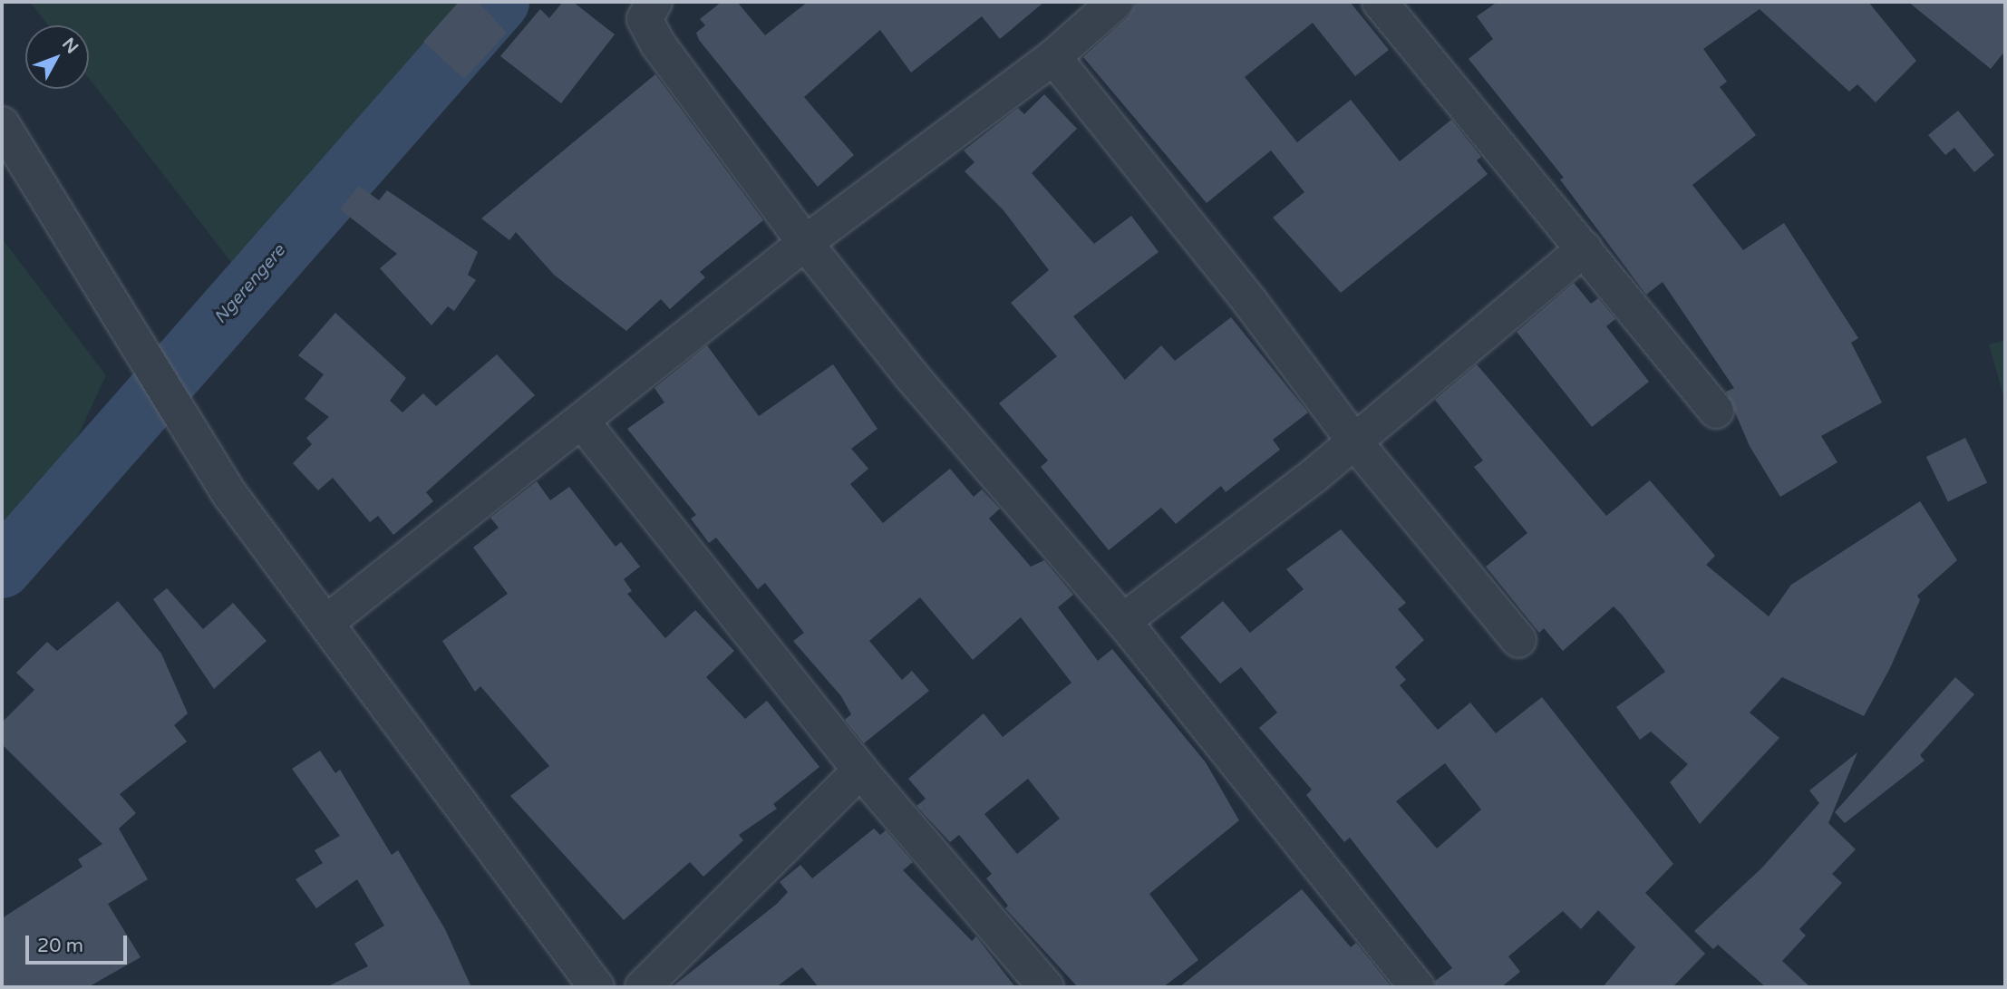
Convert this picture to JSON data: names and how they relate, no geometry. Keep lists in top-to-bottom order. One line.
{"water":["Ngerengere"],"scale_bar":"20 m","north":"top right"}
